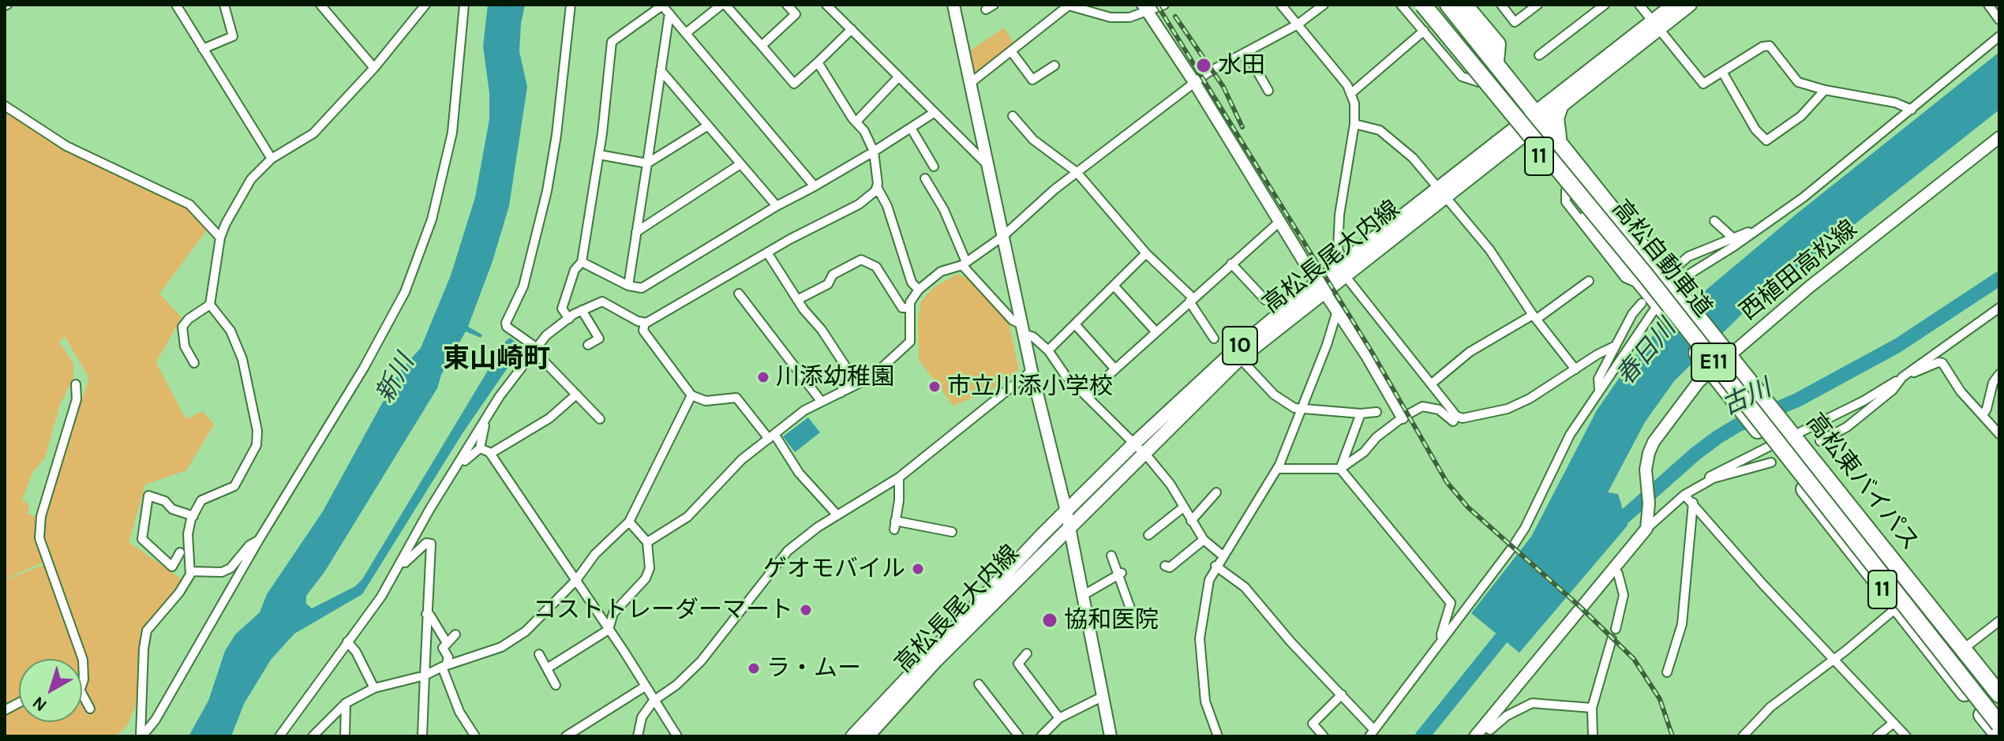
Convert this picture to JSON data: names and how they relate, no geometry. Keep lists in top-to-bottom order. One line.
{"streets":{"highway":["11","高松自動車道","E11","高松東バイパス"],"main road":["高松長尾大内線","10"],"street":["西植田高松線"]},"crossings":[["11","高松長尾大内線"],["11","西植田高松線"],["高松長尾大内線","高松東バイパス"],["西植田高松線","高松東バイパス"]],"districts":["東山崎町"],"water":["春日川","新川","古川"],"places":["水田","川添幼稚園","市立川添小学校","ゲオモバイル","コストトレーダーマート","協和医院","ラ・ムー"],"north":"bottom left"}
